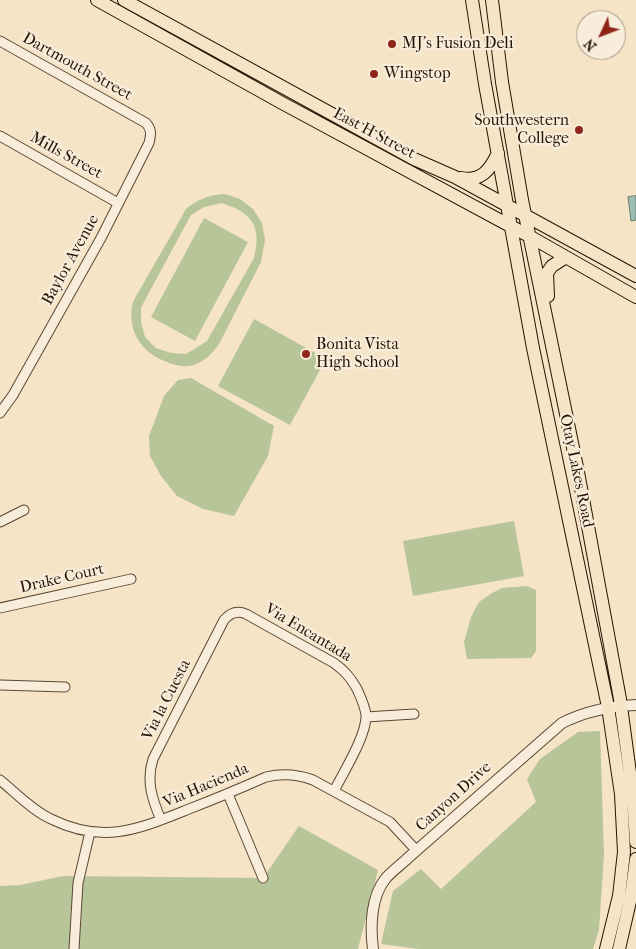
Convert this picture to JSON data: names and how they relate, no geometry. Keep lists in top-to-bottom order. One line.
{"streets":{"main road":["East H Street","Otay Lakes Road"],"street":["Dartmouth Street","Mills Street","Baylor Avenue","Drake Court","Via Encantada","Via la Cuesta","Via Hacienda","Canyon Drive"]},"crossings":[["Dartmouth Street","Baylor Avenue"],["East H Street","Otay Lakes Road"],["Mills Street","Baylor Avenue"],["Otay Lakes Road","Canyon Drive"],["Via Encantada","Via la Cuesta"],["Via la Cuesta","Via Hacienda"],["Via Hacienda","Canyon Drive"]],"places":["MJ's Fusion Deli","Wingstop","Southwestern College","Bonita Vista High School"],"north":"bottom left"}
